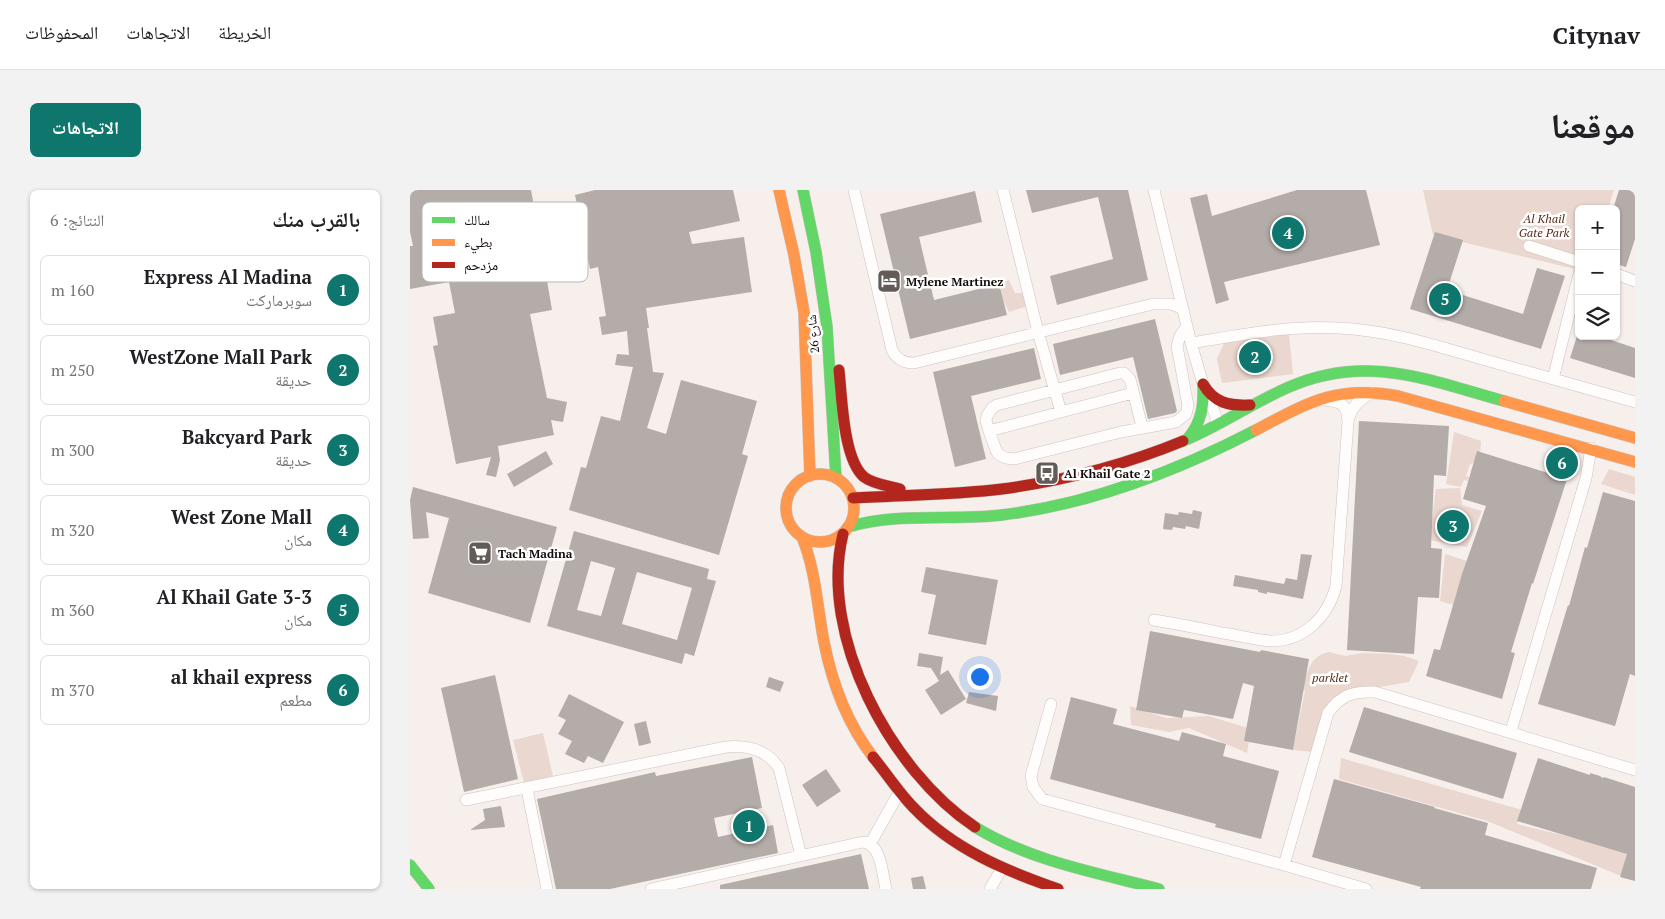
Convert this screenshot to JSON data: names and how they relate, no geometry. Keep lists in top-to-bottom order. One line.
{"streets":{"main road":["شارع 26"]},"parks":["Al Khail Gate Park","parklet"],"places":{"hotel":["Mylene Martinez"],"bus stop":["Al Khail Gate 2"],"supermarket":["Tach Madina"]},"legend":["سالك","بطيء","مزدحم"],"page":{"header":"Citynav","nav":["الخريطة","الاتجاهات","المحفوظات"],"title":"موقعنا","buttons":"الاتجاهات","heading":["بالقرب منك","النتائج: 6"],"map_buttons":["+","−"],"pins":["4","5","2","6","3","1"],"list":[{"mark":"1","name":"Express Al Madina","note":"سوبرماركت","value":"160 m"},{"mark":"2","name":"WestZone Mall Park","note":"حديقة","value":"250 m"},{"mark":"3","name":"Bakcyard Park","note":"حديقة","value":"300 m"},{"mark":"4","name":"West Zone Mall","note":"مكان","value":"320 m"},{"mark":"5","name":"Al Khail Gate 3-3","note":"مكان","value":"360 m"},{"mark":"6","name":"al khail express","note":"مطعم","value":"370 m"}]}}
